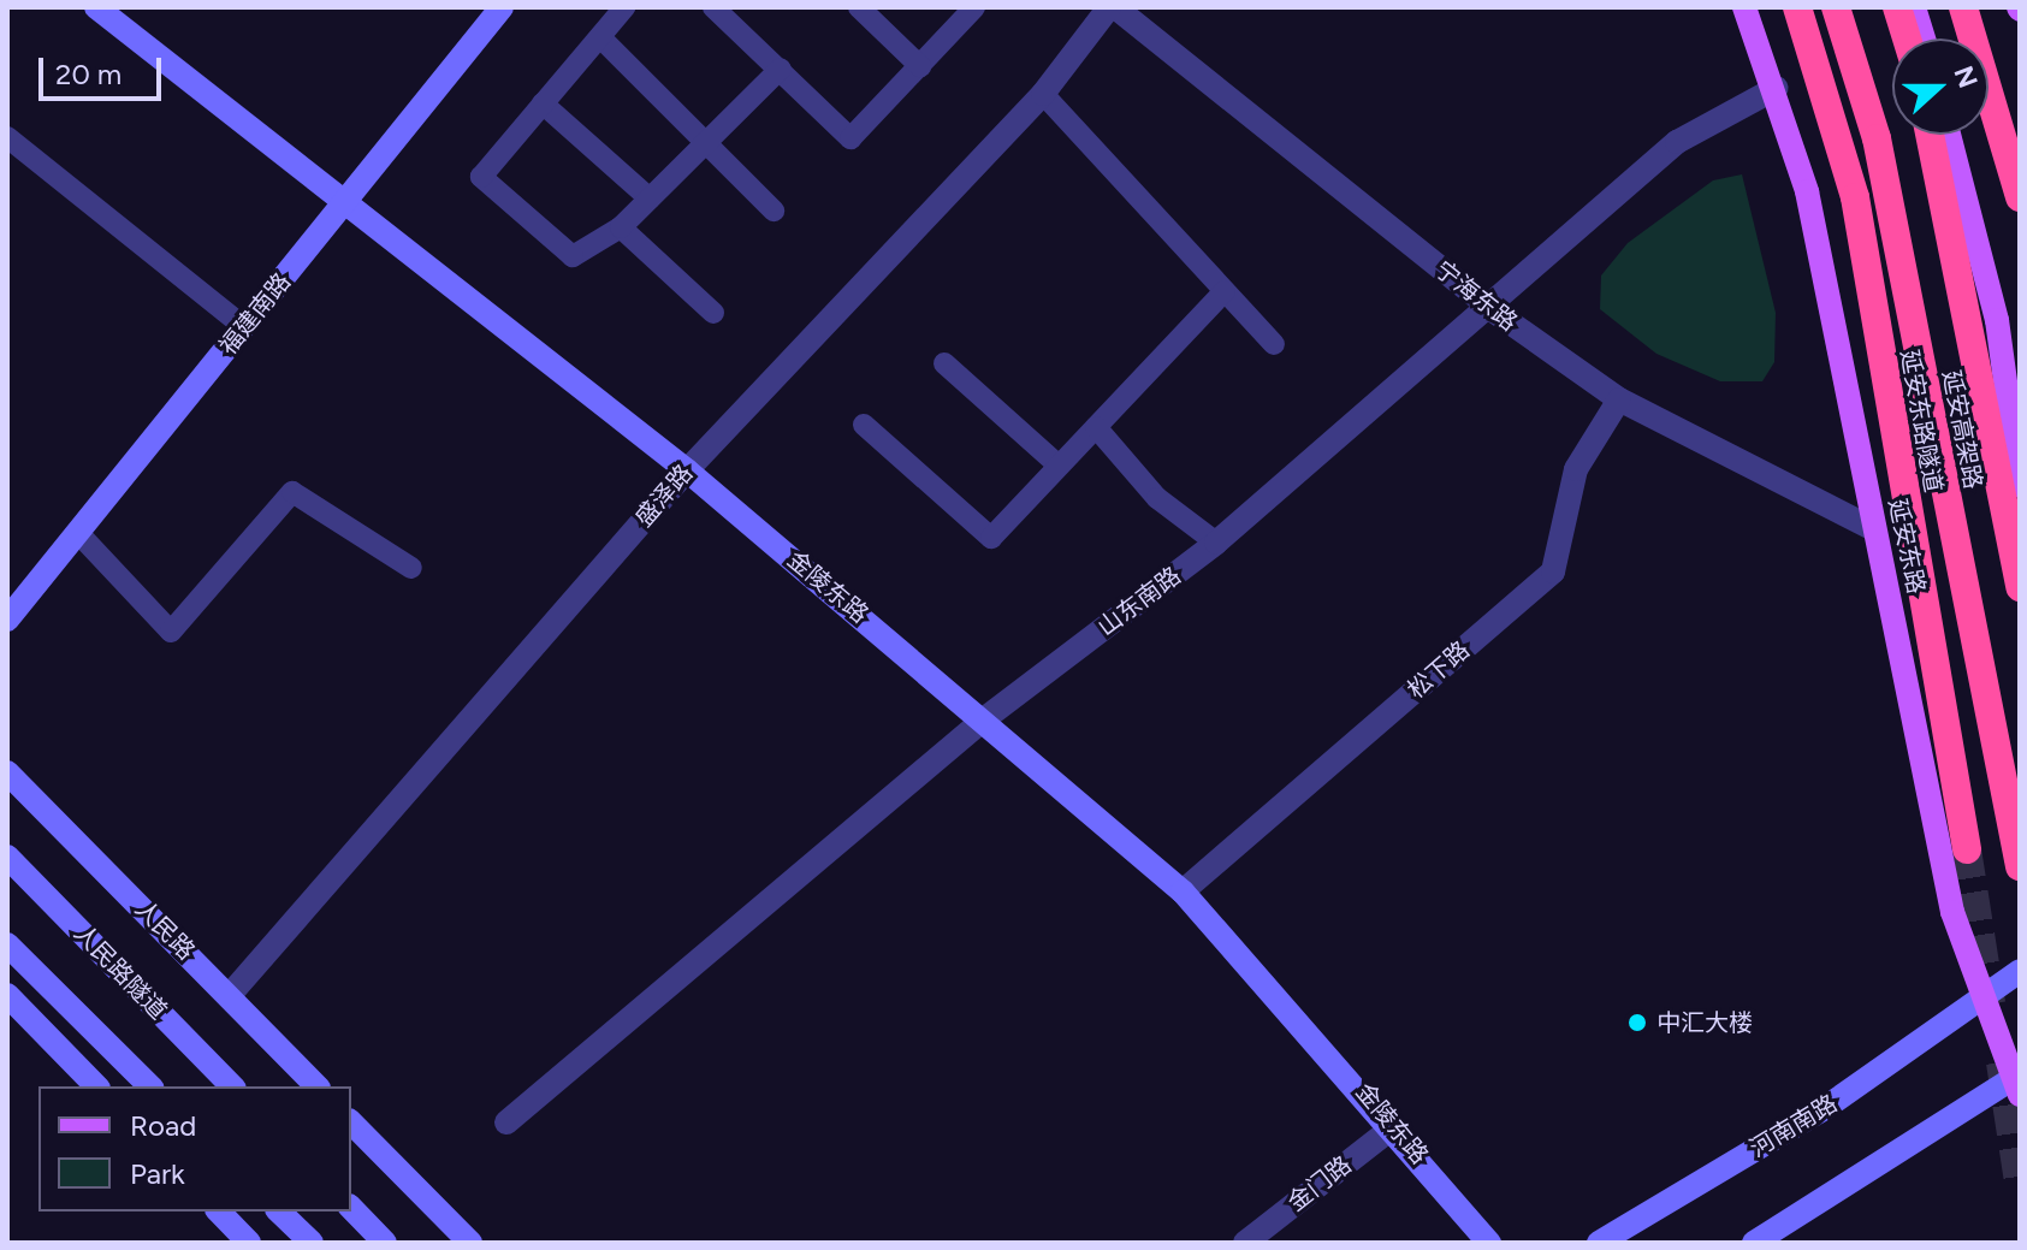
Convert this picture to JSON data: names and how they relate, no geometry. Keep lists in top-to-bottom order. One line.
{"streets":{"highway":["延安东路隧道","延安高架路"],"main road":["延安东路"],"street":["宁海东路","福建南路","盛泽路","金陵东路","山东南路","松下路","人民路","人民路隧道","河南南路","金门路"]},"crossings":[["宁海东路","盛泽路"],["宁海东路","延安东路"],["宁海东路","山东南路"],["宁海东路","松下路"],["福建南路","金陵东路"],["盛泽路","金陵东路"],["盛泽路","人民路"],["延安东路","山东南路"],["延安东路","河南南路"],["金陵东路","山东南路"],["金陵东路","松下路"],["金陵东路","金门路"]],"places":["中汇大楼"],"legend":["Road","Park"],"scale_bar":"20 m","north":"right"}
